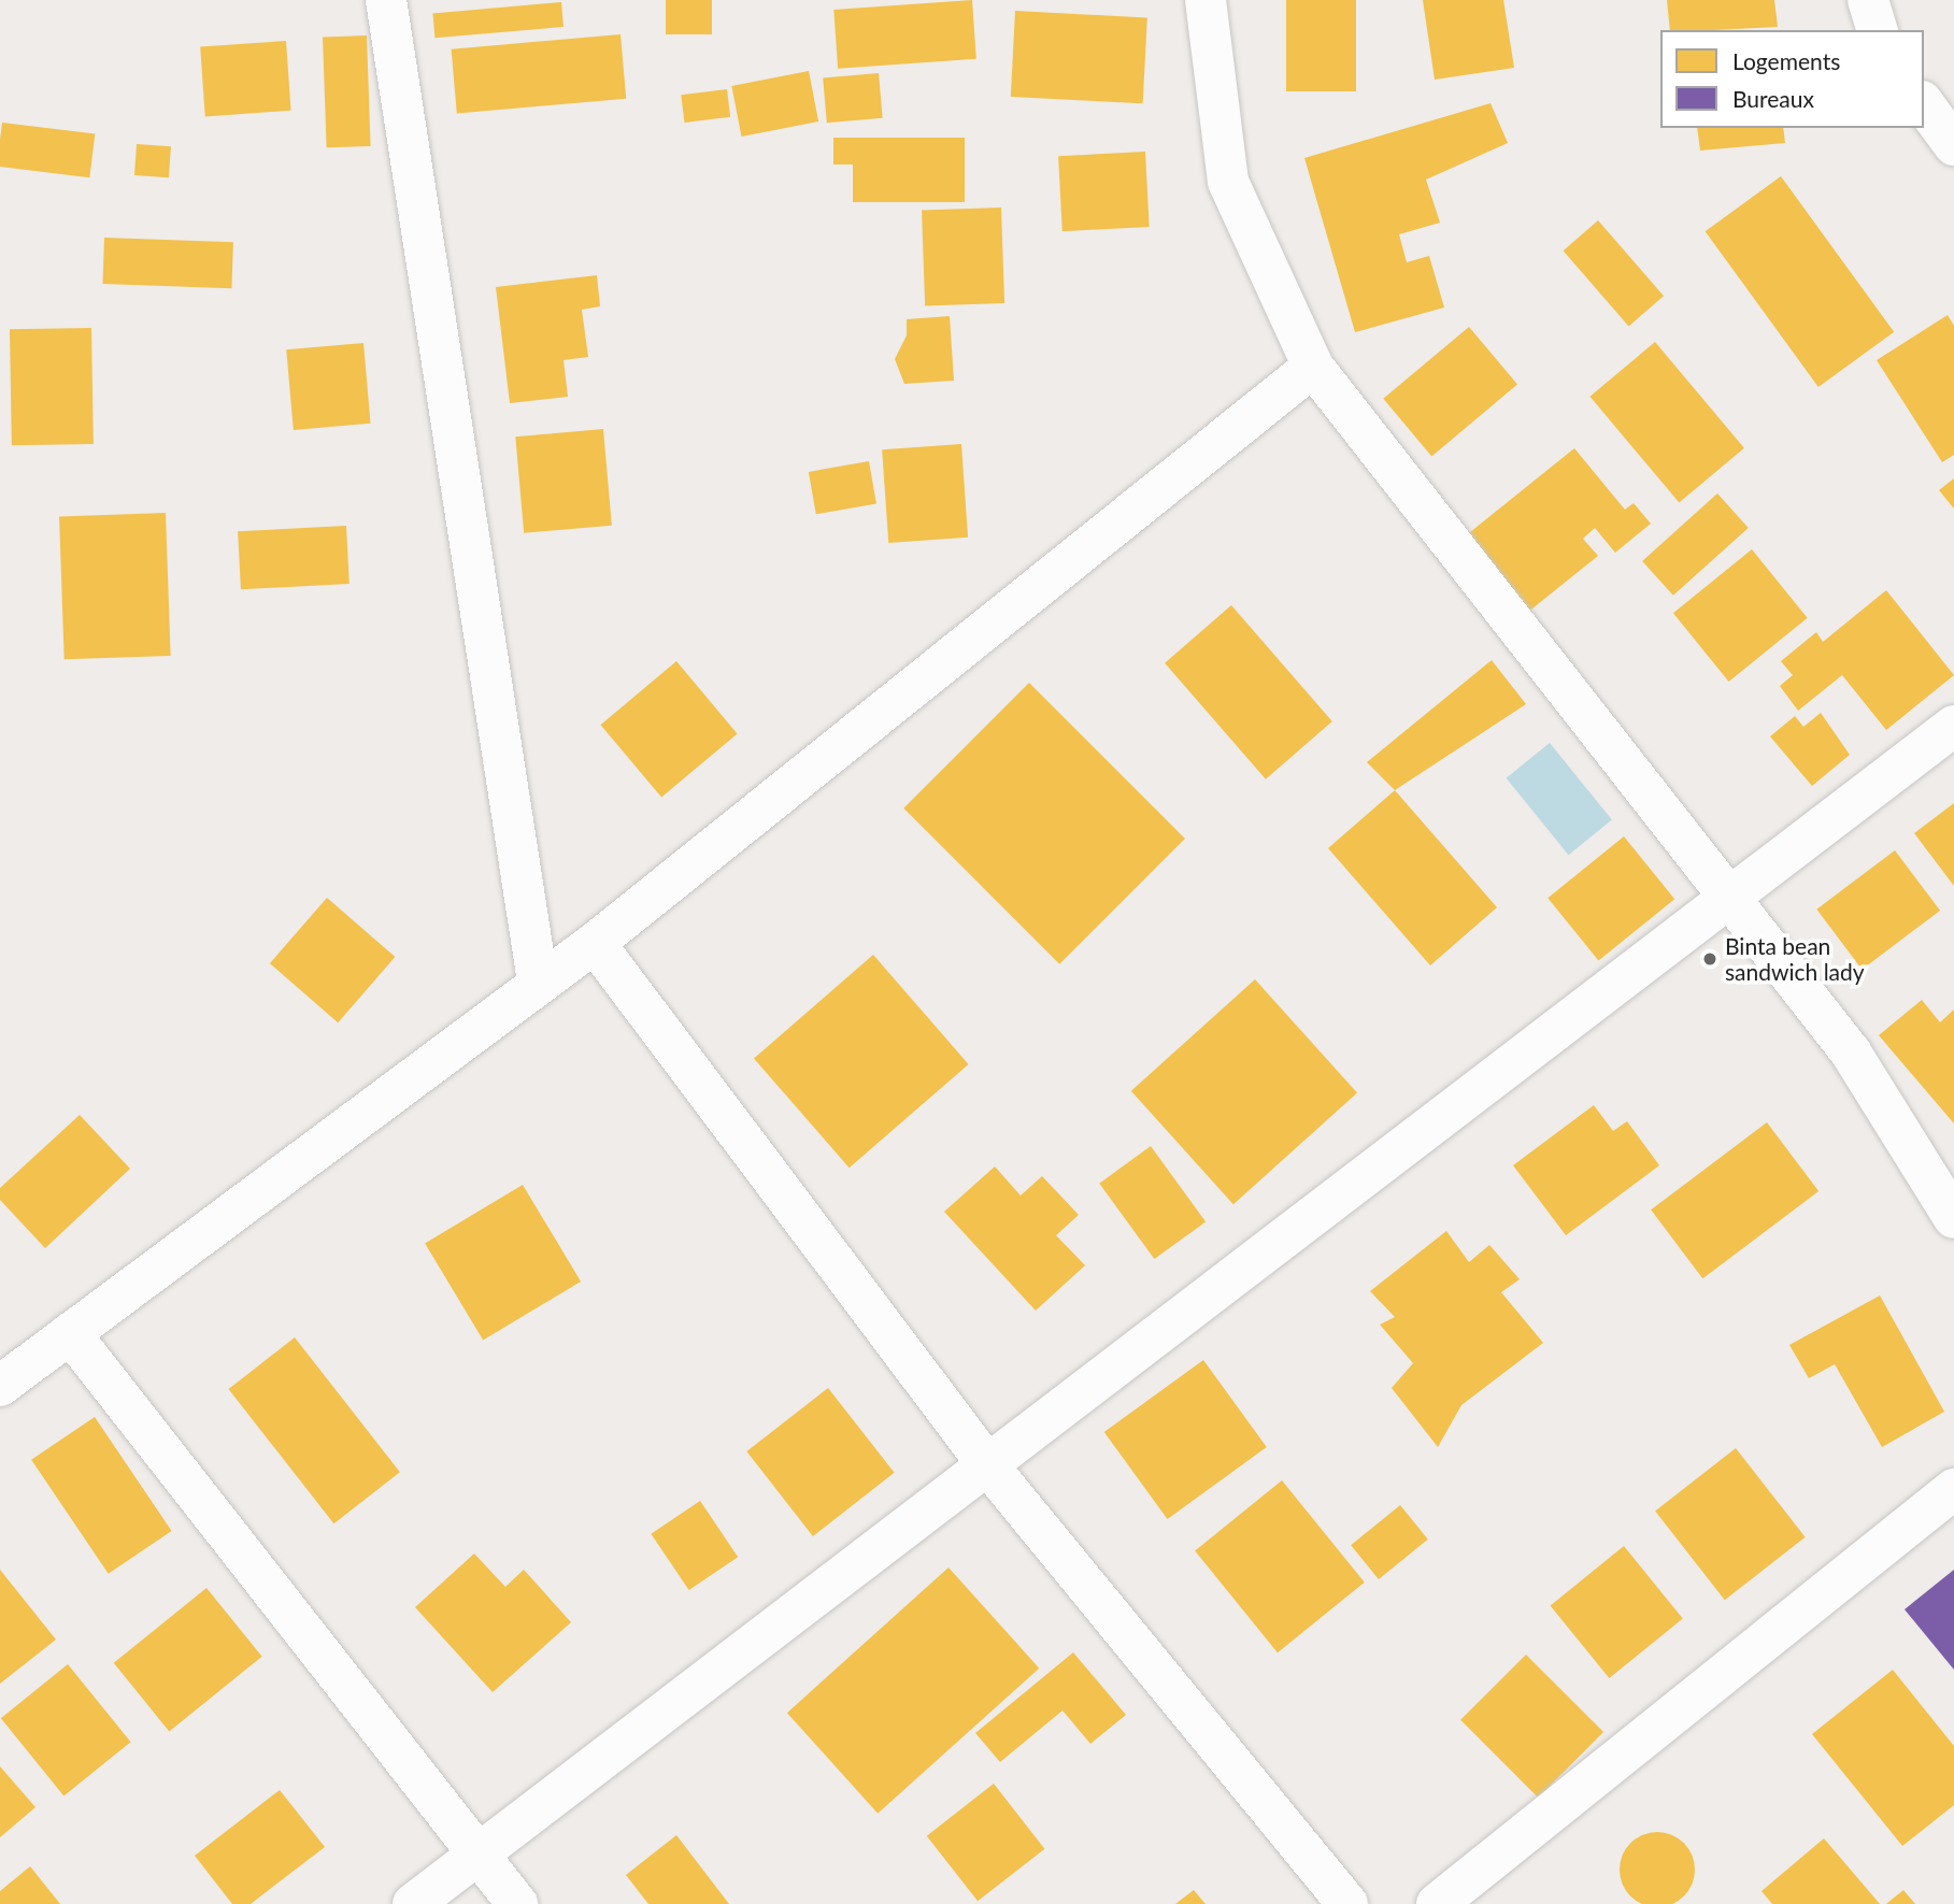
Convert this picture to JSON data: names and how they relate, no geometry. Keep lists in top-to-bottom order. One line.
{"places":["Binta bean sandwich lady"],"legend":["Logements","Bureaux"]}
